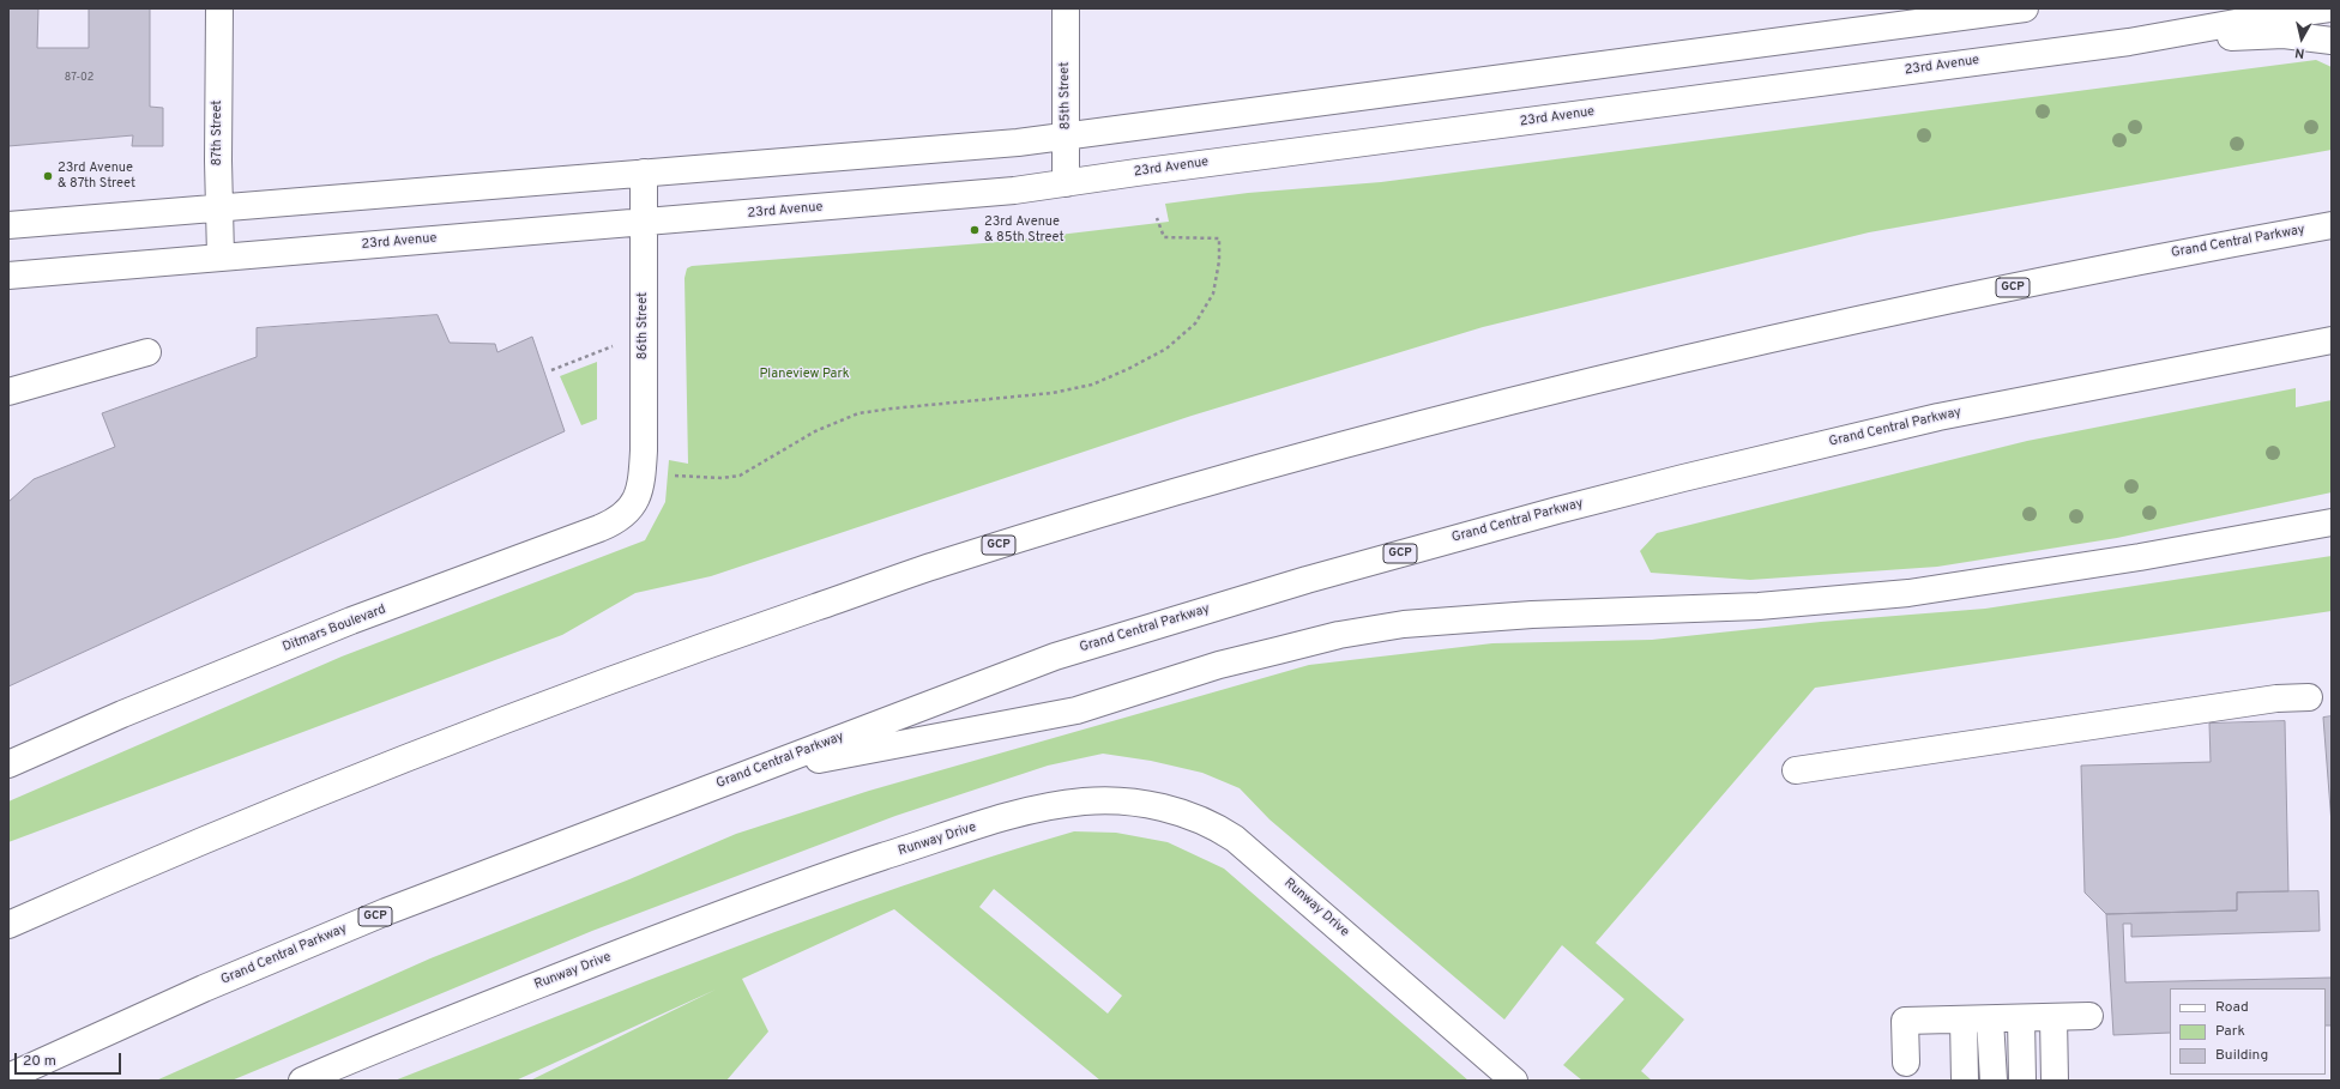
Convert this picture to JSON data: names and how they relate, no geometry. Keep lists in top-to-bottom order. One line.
{"streets":{"main road":["23rd Avenue","85th Street","87th Street","Grand Central Parkway","GCP","86th Street","Ditmars Boulevard","Runway Drive"]},"crossings":[["23rd Avenue","85th Street"],["23rd Avenue","87th Street"],["23rd Avenue","86th Street"],["86th Street","Ditmars Boulevard"]],"parks":["Planeview Park"],"places":["23rd Avenue & 87th Street","23rd Avenue & 85th Street"],"house_numbers":["87-02"],"legend":["Road","Park","Building"],"scale_bar":"20 m","north":"bottom"}
